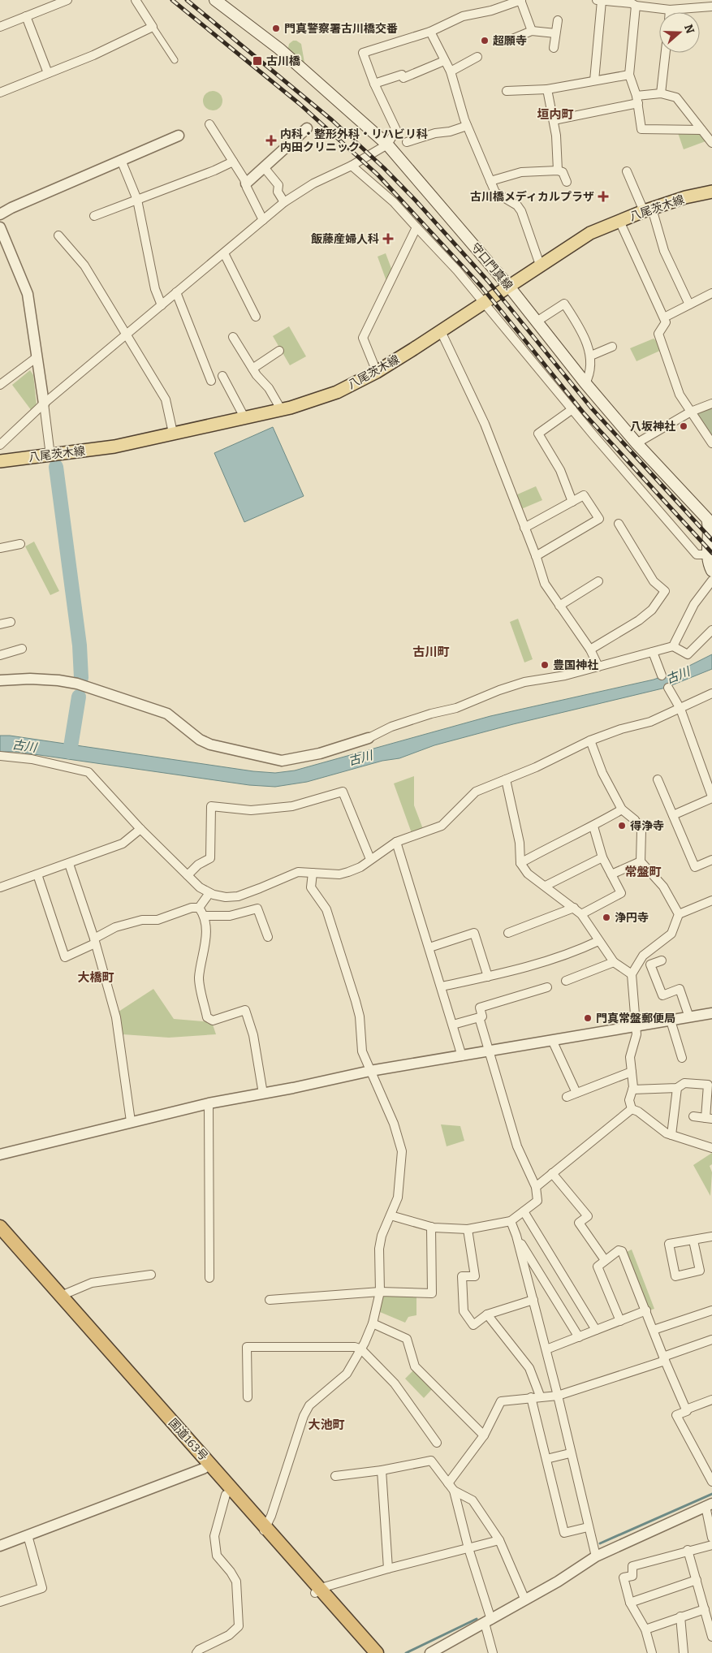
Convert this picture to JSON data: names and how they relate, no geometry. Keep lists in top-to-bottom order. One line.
{"streets":{"highway":["国道163号"],"main road":["八尾茨木線","守口門真線"]},"crossings":[["八尾茨木線","守口門真線"]],"districts":["垣内町","古川町","常盤町","大橋町","大池町"],"water":["古川"],"places":{"other":["門真警察署古川橋交番","超願寺","八坂神社","豊国神社","得浄寺","浄円寺","門真常盤郵便局"],"transit":["古川橋"],"health":["内科・整形外科・リハビリ科 内田クリニック","古川橋メディカルプラザ","飯藤産婦人科"]},"north":"right"}
